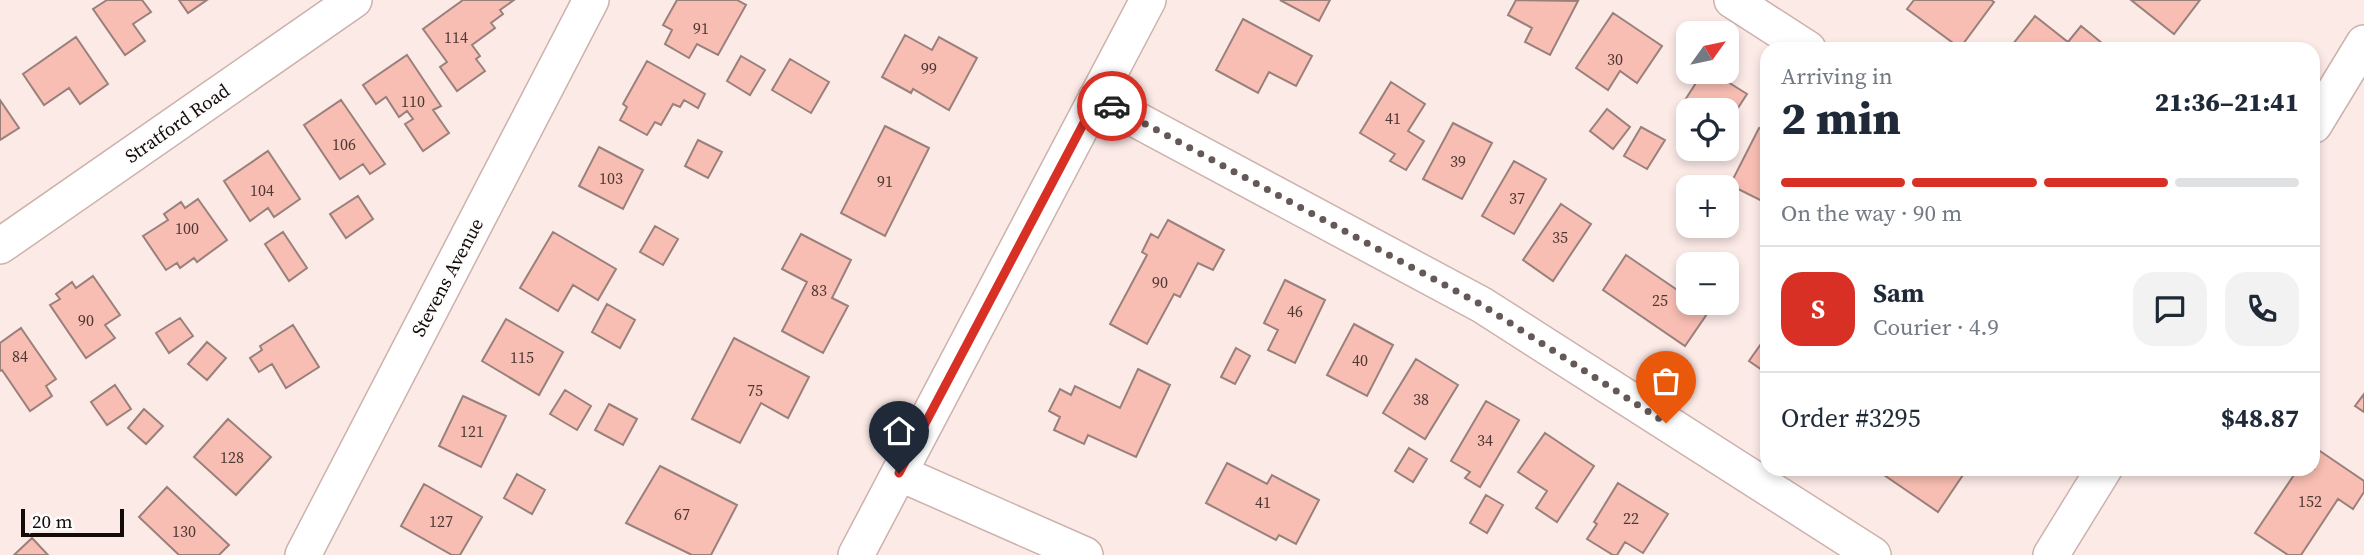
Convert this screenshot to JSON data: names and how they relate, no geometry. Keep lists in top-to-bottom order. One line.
{"streets":{"street":["Stratford Road","Stevens Avenue"]},"house_numbers":["91","114","30","99","110","41","106","39","103","91","104","37","100","35","90","83","25","46","90","84","115","40","75","38","121","34","128","152","41","67","22","127","130"],"scale_bar":"20 m","north":"top right","page":{"map_buttons":["+","−"],"heading":["2 min","Arriving in","21:36–21:41"],"panel":["Sam","Courier · 4.9","Order #3295","$48.87"],"bar":"On the way · 90 m","round":"S","scale":"20 m"}}
